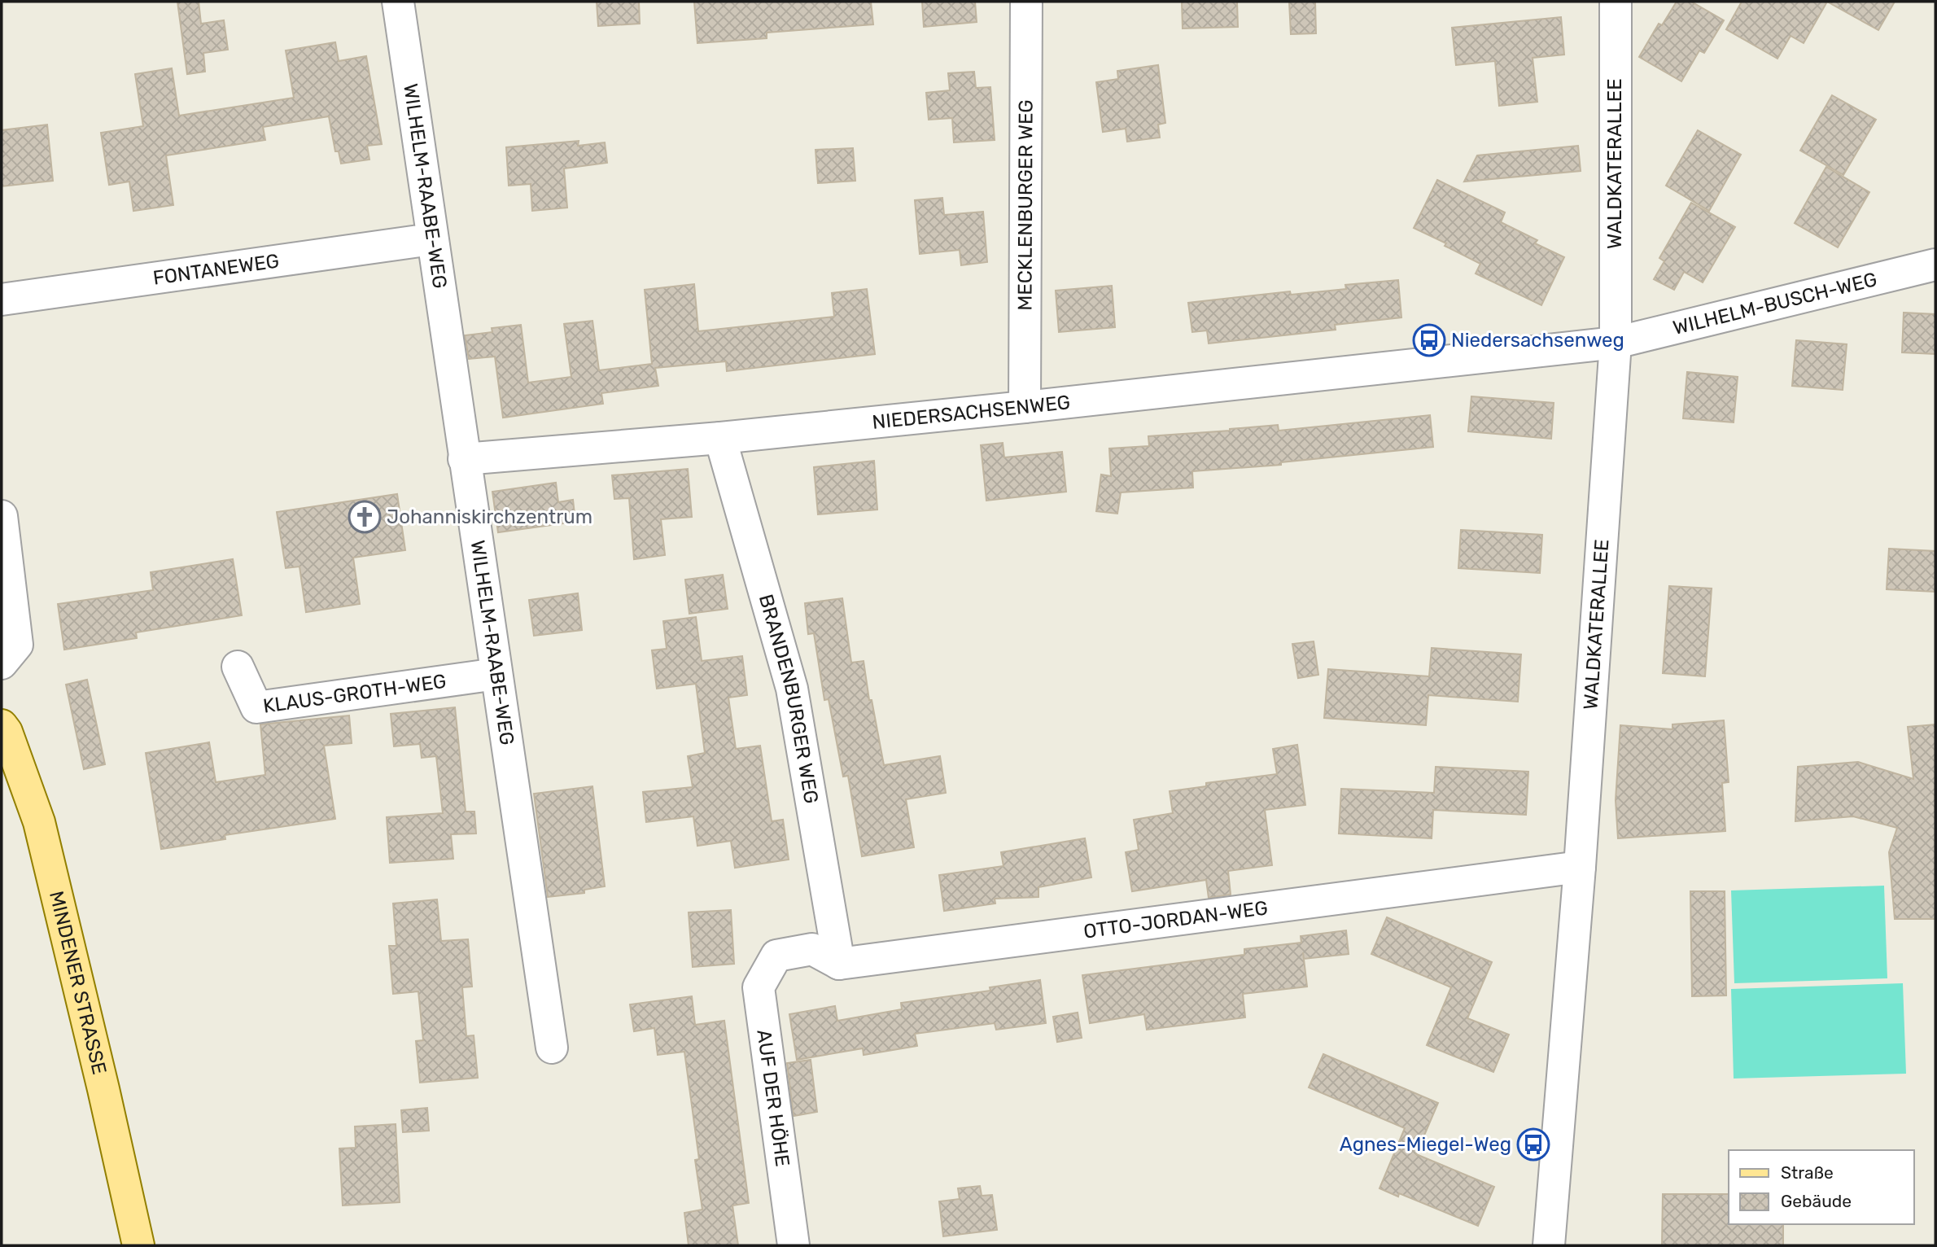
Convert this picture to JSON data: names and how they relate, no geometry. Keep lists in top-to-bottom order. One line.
{"streets":{"main road":["MINDENER STRASSE"],"street":["WALDKATERALLEE","WILHELM-RAABE-WEG","MECKLENBURGER WEG","FONTANEWEG","WILHELM-BUSCH-WEG","NIEDERSACHSENWEG","KLAUS-GROTH-WEG","BRANDENBURGER WEG","OTTO-JORDAN-WEG","AUF DER HÖHE"]},"crossings":[["WALDKATERALLEE","WILHELM-BUSCH-WEG"],["WALDKATERALLEE","NIEDERSACHSENWEG"],["WALDKATERALLEE","OTTO-JORDAN-WEG"],["WILHELM-RAABE-WEG","FONTANEWEG"],["WILHELM-RAABE-WEG","NIEDERSACHSENWEG"],["WILHELM-RAABE-WEG","KLAUS-GROTH-WEG"],["MECKLENBURGER WEG","NIEDERSACHSENWEG"],["WILHELM-BUSCH-WEG","NIEDERSACHSENWEG"],["NIEDERSACHSENWEG","BRANDENBURGER WEG"],["BRANDENBURGER WEG","OTTO-JORDAN-WEG"],["BRANDENBURGER WEG","AUF DER HÖHE"],["OTTO-JORDAN-WEG","AUF DER HÖHE"]],"places":{"bus stop":["Niedersachsenweg","Agnes-Miegel-Weg"],"church":["Johanniskirchzentrum"]},"legend":["Straße","Gebäude"]}
